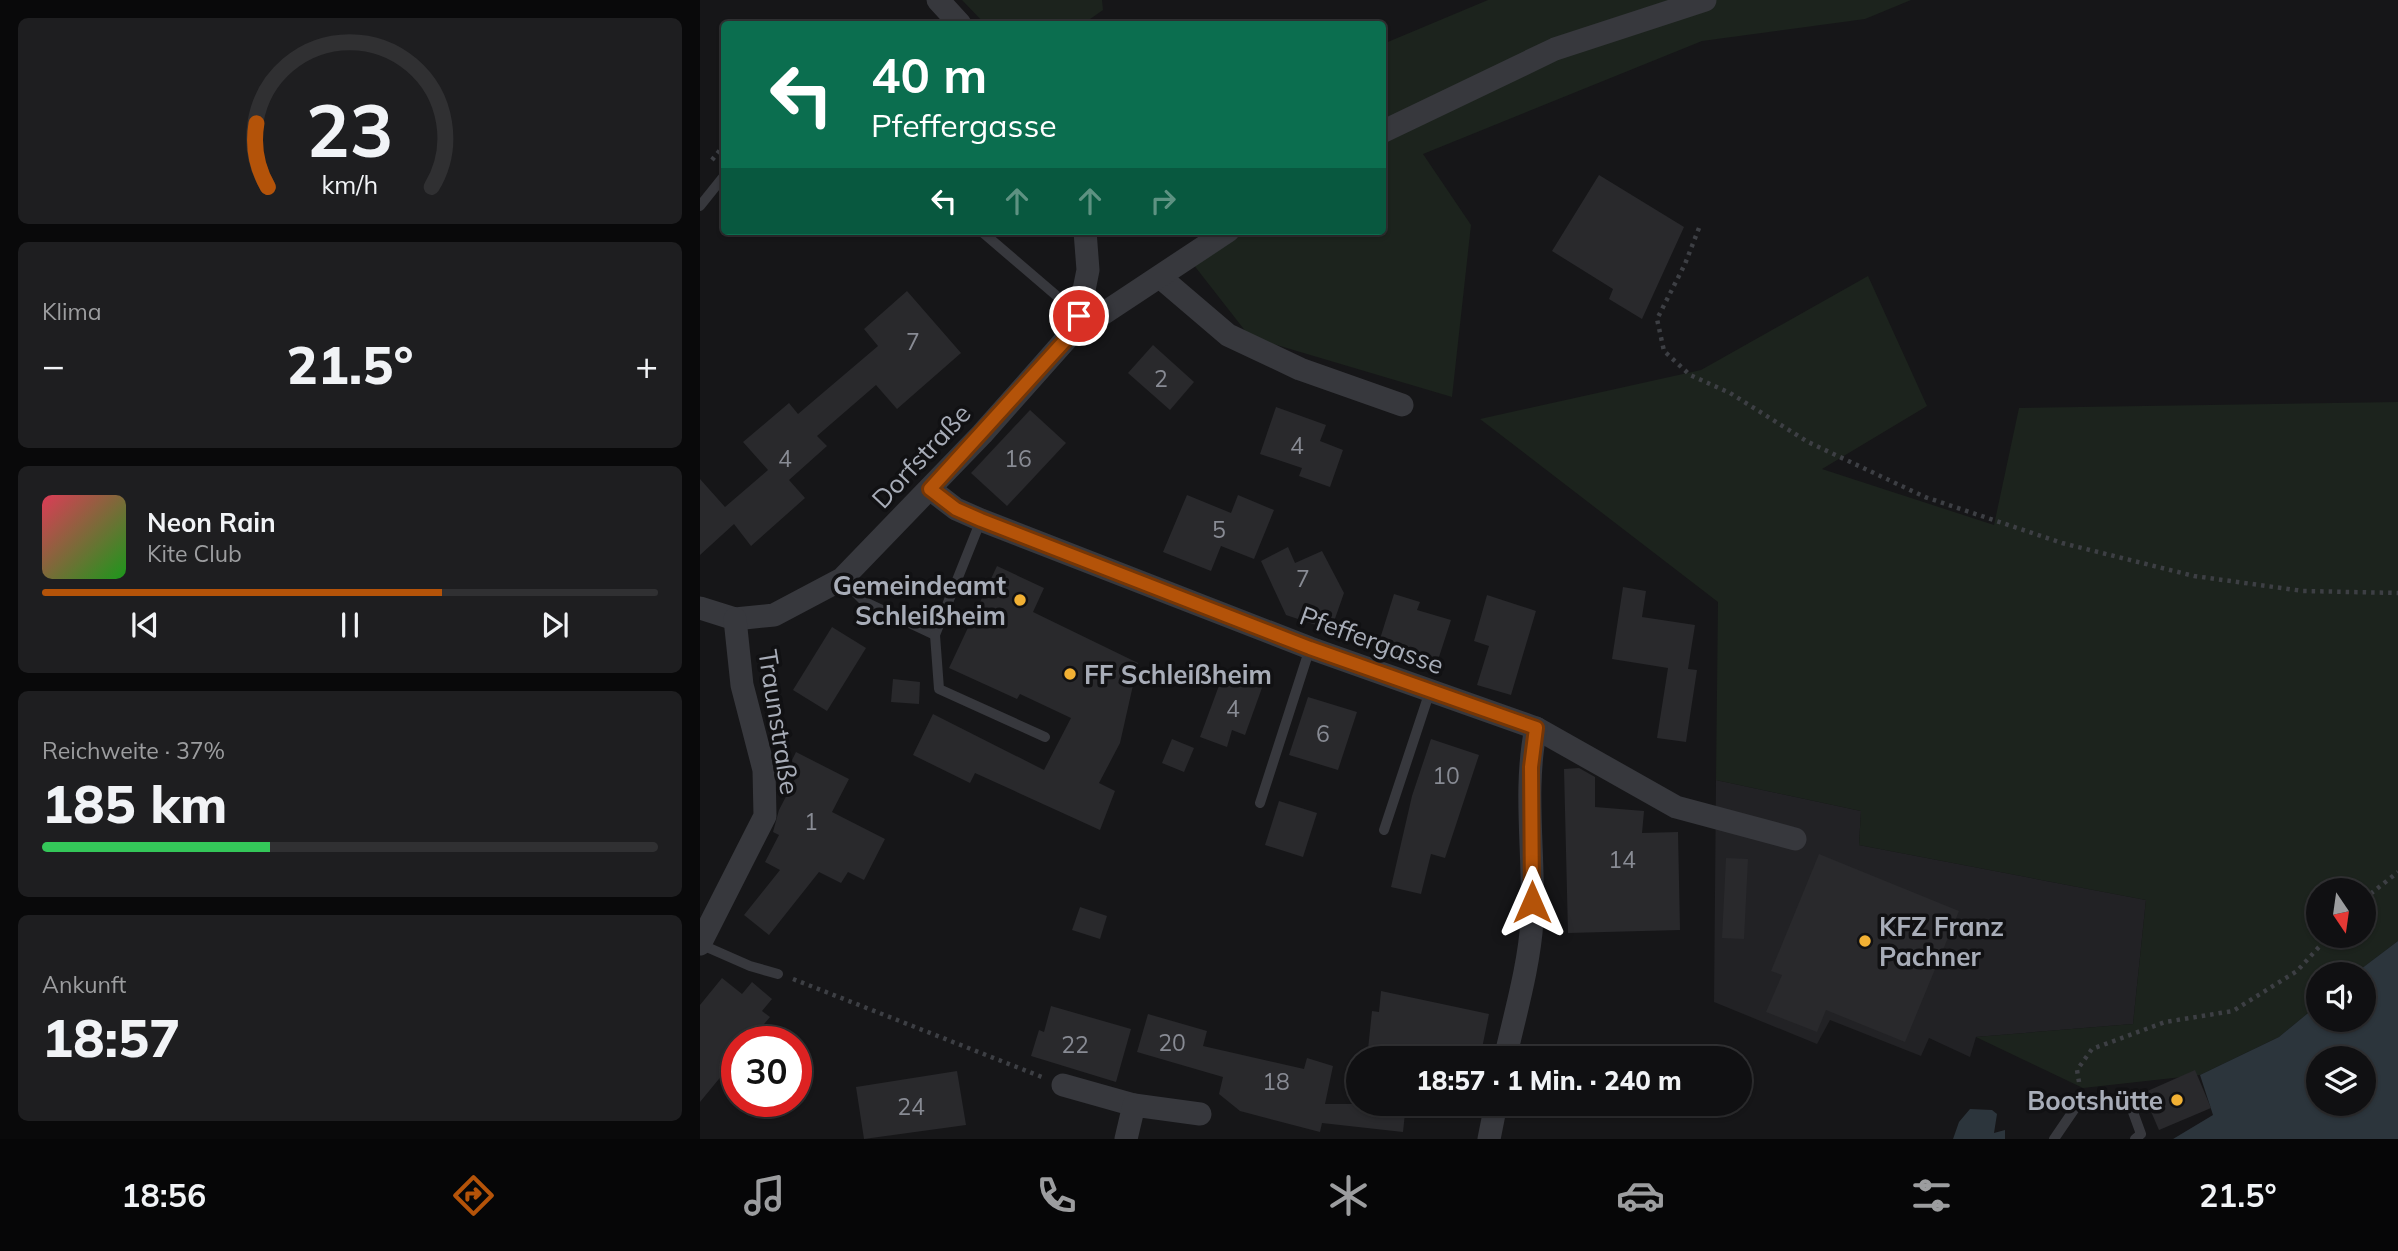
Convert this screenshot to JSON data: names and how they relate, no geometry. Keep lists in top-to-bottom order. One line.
{"streets":{"street":["Dorfstraße","Pfeffergasse","Traunstraße"]},"crossings":[["Dorfstraße","Pfeffergasse"],["Dorfstraße","Traunstraße"]],"places":["Gemeindeamt Schleißheim","FF Schleißheim","KFZ Franz Pachner","Bootshütte"],"house_numbers":["7","2","4","4","16","5","7","4","6","10","1","14","20","22","18","24"],"north":"bottom","page":{"turn":["40 m","Pfeffergasse"],"tile":["Klima",["Reichweite · 37%","185 km"],["Ankunft","18:57"]],"heat":["−","21.5°","+"],"song":["Neon Rain","Kite Club"],"limit":"30","trip":"18:57 · 1 Min. · 240 m","tabs":["18:56","21.5°"],"gauge":["23","km/h"]}}
